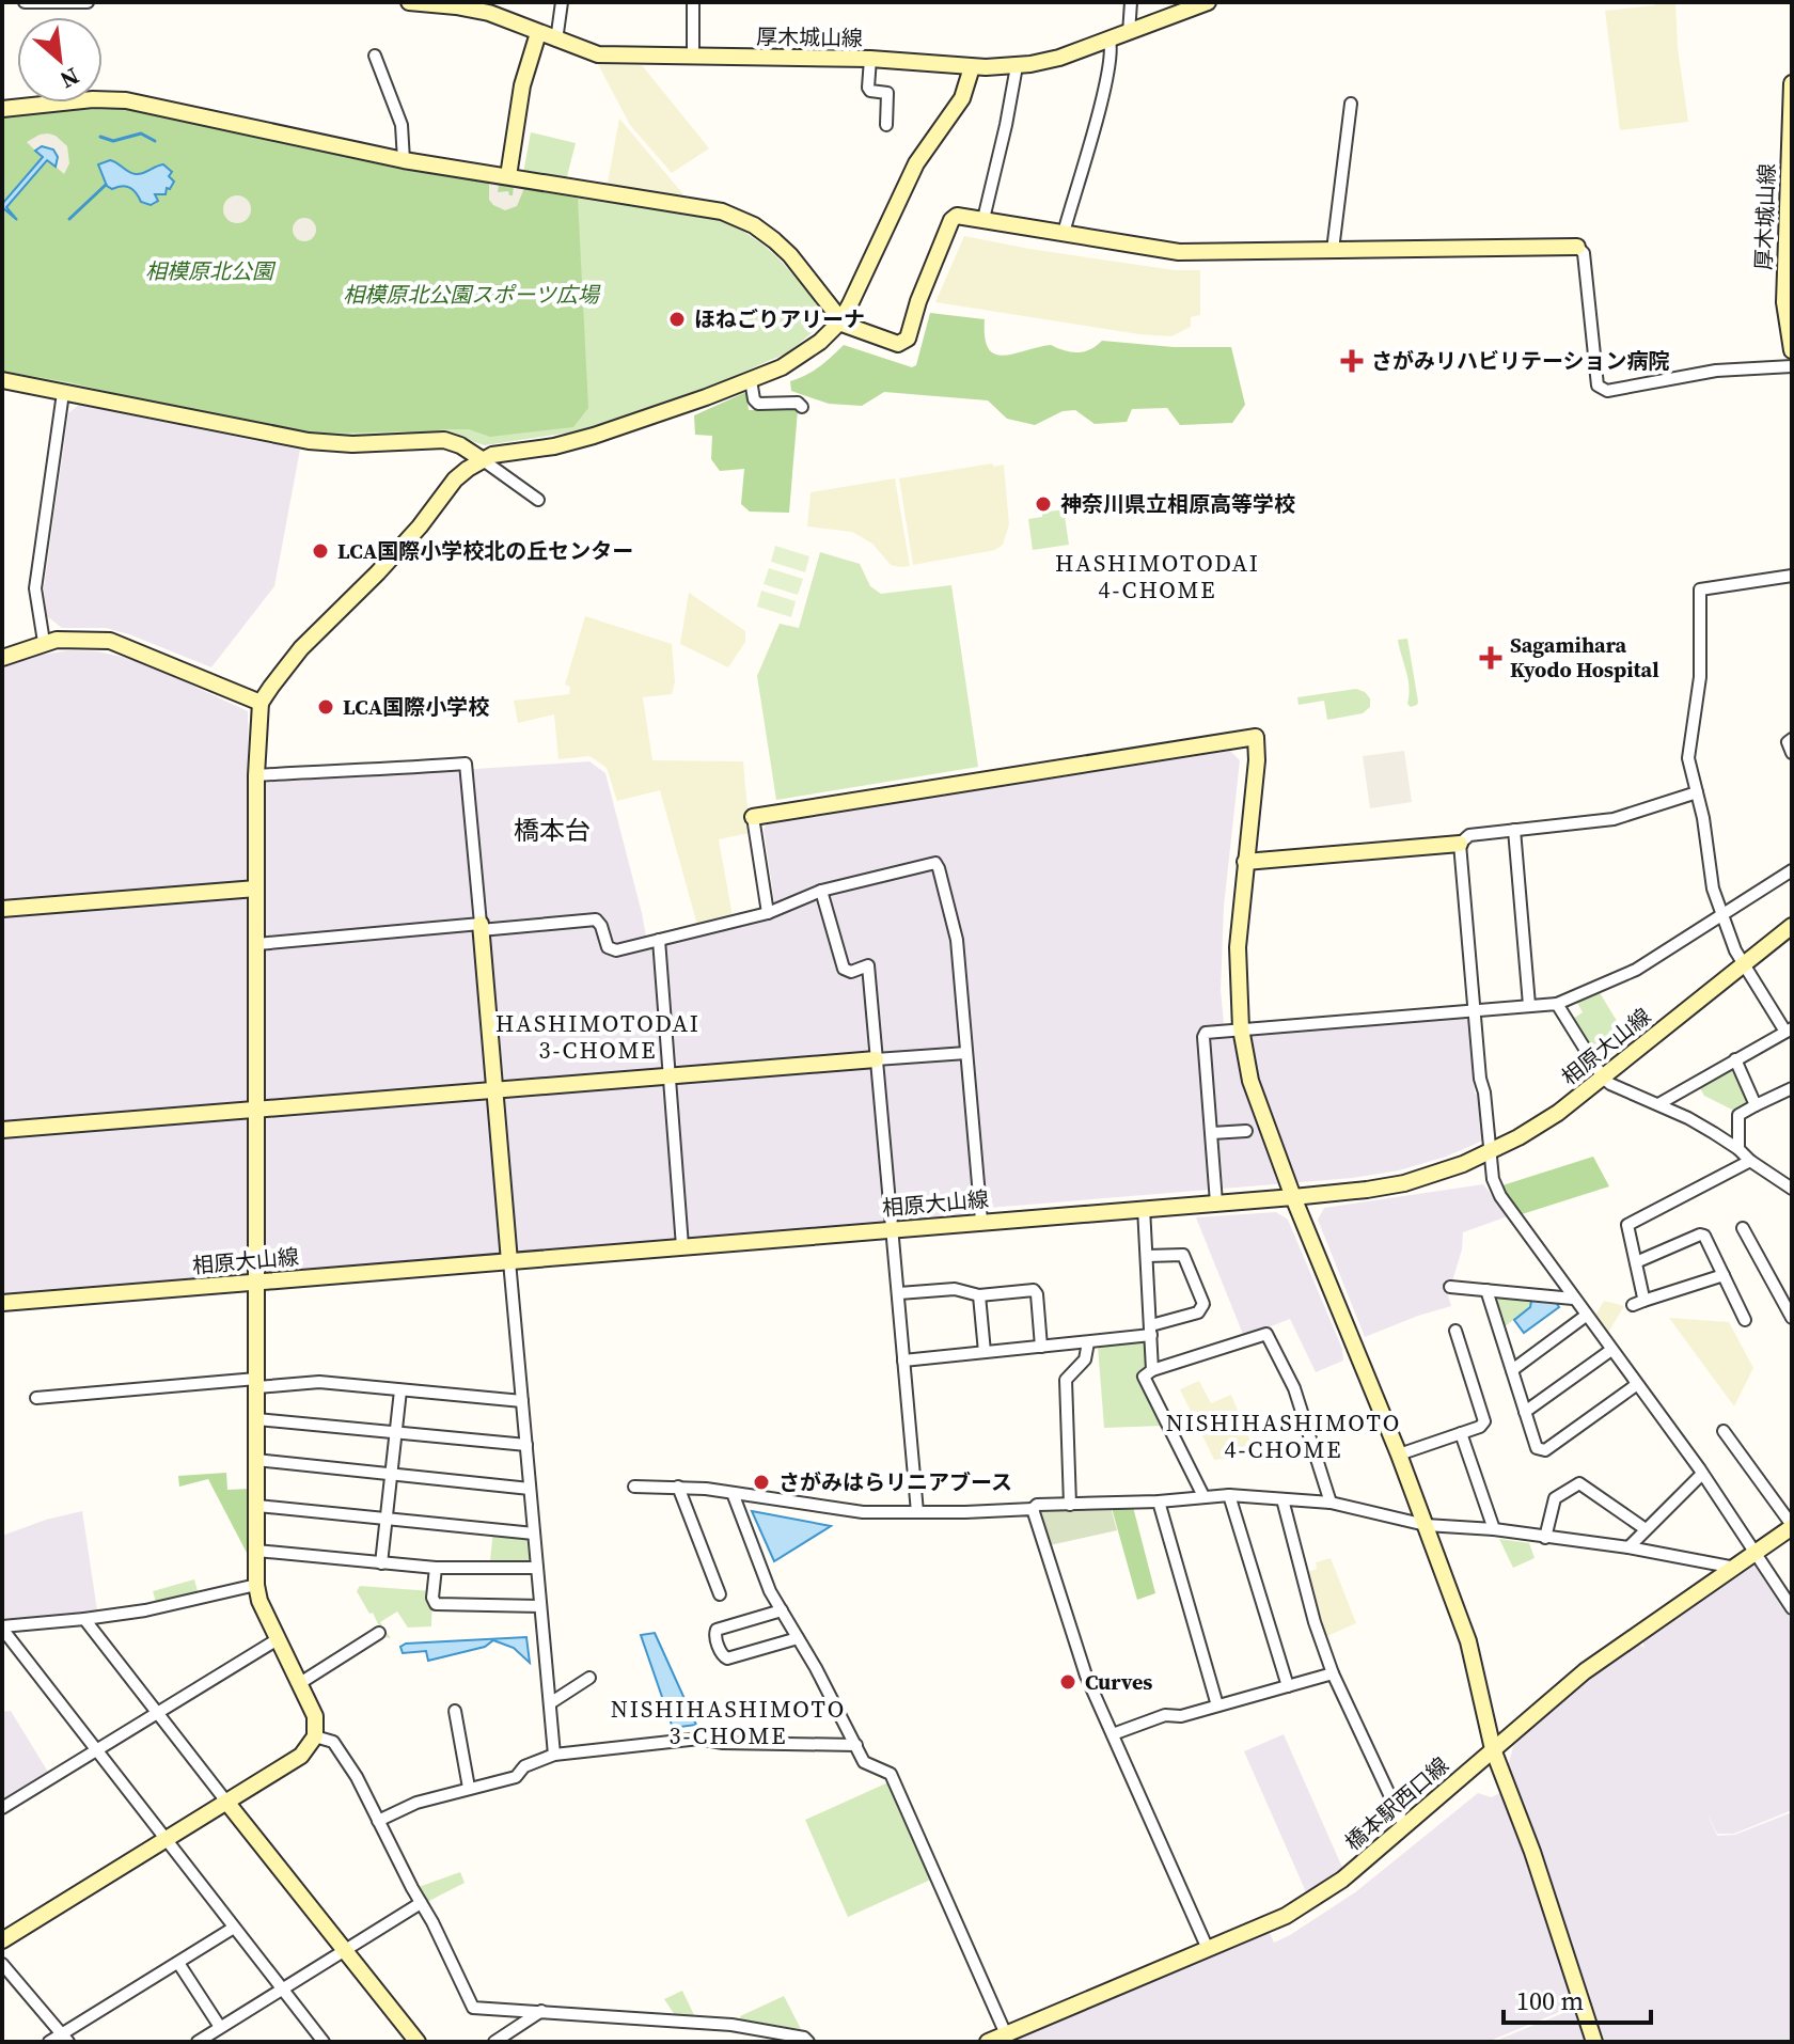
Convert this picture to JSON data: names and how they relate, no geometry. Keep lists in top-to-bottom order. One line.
{"streets":{"street":["厚木城山線","相原大山線","橋本駅西口線"]},"districts":["HASHIMOTODAI 4-CHOME","橋本台","HASHIMOTODAI 3-CHOME","NISHIHASHIMOTO 4-CHOME","NISHIHASHIMOTO 3-CHOME"],"parks":["相模原北公園","相模原北公園スポーツ広場"],"places":{"other":["ほねごりアリーナ","神奈川県立相原高等学校","LCA国際小学校北の丘センター","LCA国際小学校","さがみはらリニアブース","Curves"],"health":["さがみリハビリテーション病院","Sagamihara Kyodo Hospital"]},"scale_bar":"100 m","north":"bottom right"}
